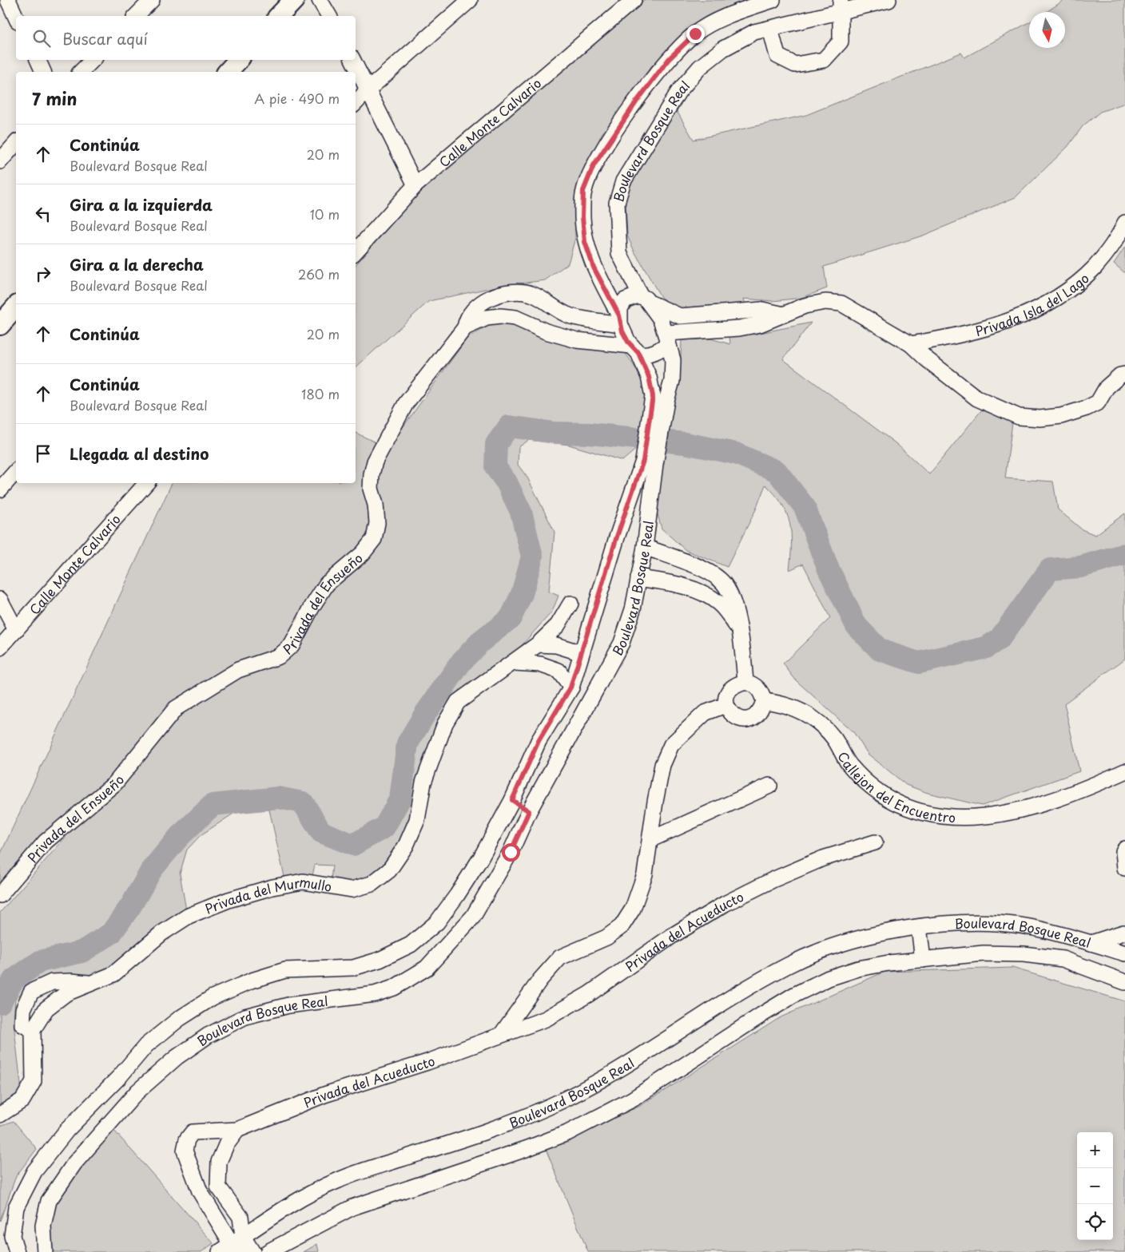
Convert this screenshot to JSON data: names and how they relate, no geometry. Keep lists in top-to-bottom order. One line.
{"streets":{"street":["Calle Monte Calvario","Boulevard Bosque Real","Privada Isla del Lago","Privada del Ensueño","Callejon del Encuentro","Privada del Murmullo","Privada del Acueducto"]},"crossings":[["Boulevard Bosque Real","Privada del Ensueño"],["Boulevard Bosque Real","Privada del Acueducto"]],"north":"bottom","page":{"search":"Buscar aquí","heading":["7 min","A pie · 490 m"],"list":[["Continúa","Boulevard Bosque Real","20 m"],["Gira a la izquierda","Boulevard Bosque Real","10 m"],["Gira a la derecha","Boulevard Bosque Real","260 m"],["Continúa","20 m"],["Continúa","Boulevard Bosque Real","180 m"],"Llegada al destino"],"map_buttons":["+","−"]}}
